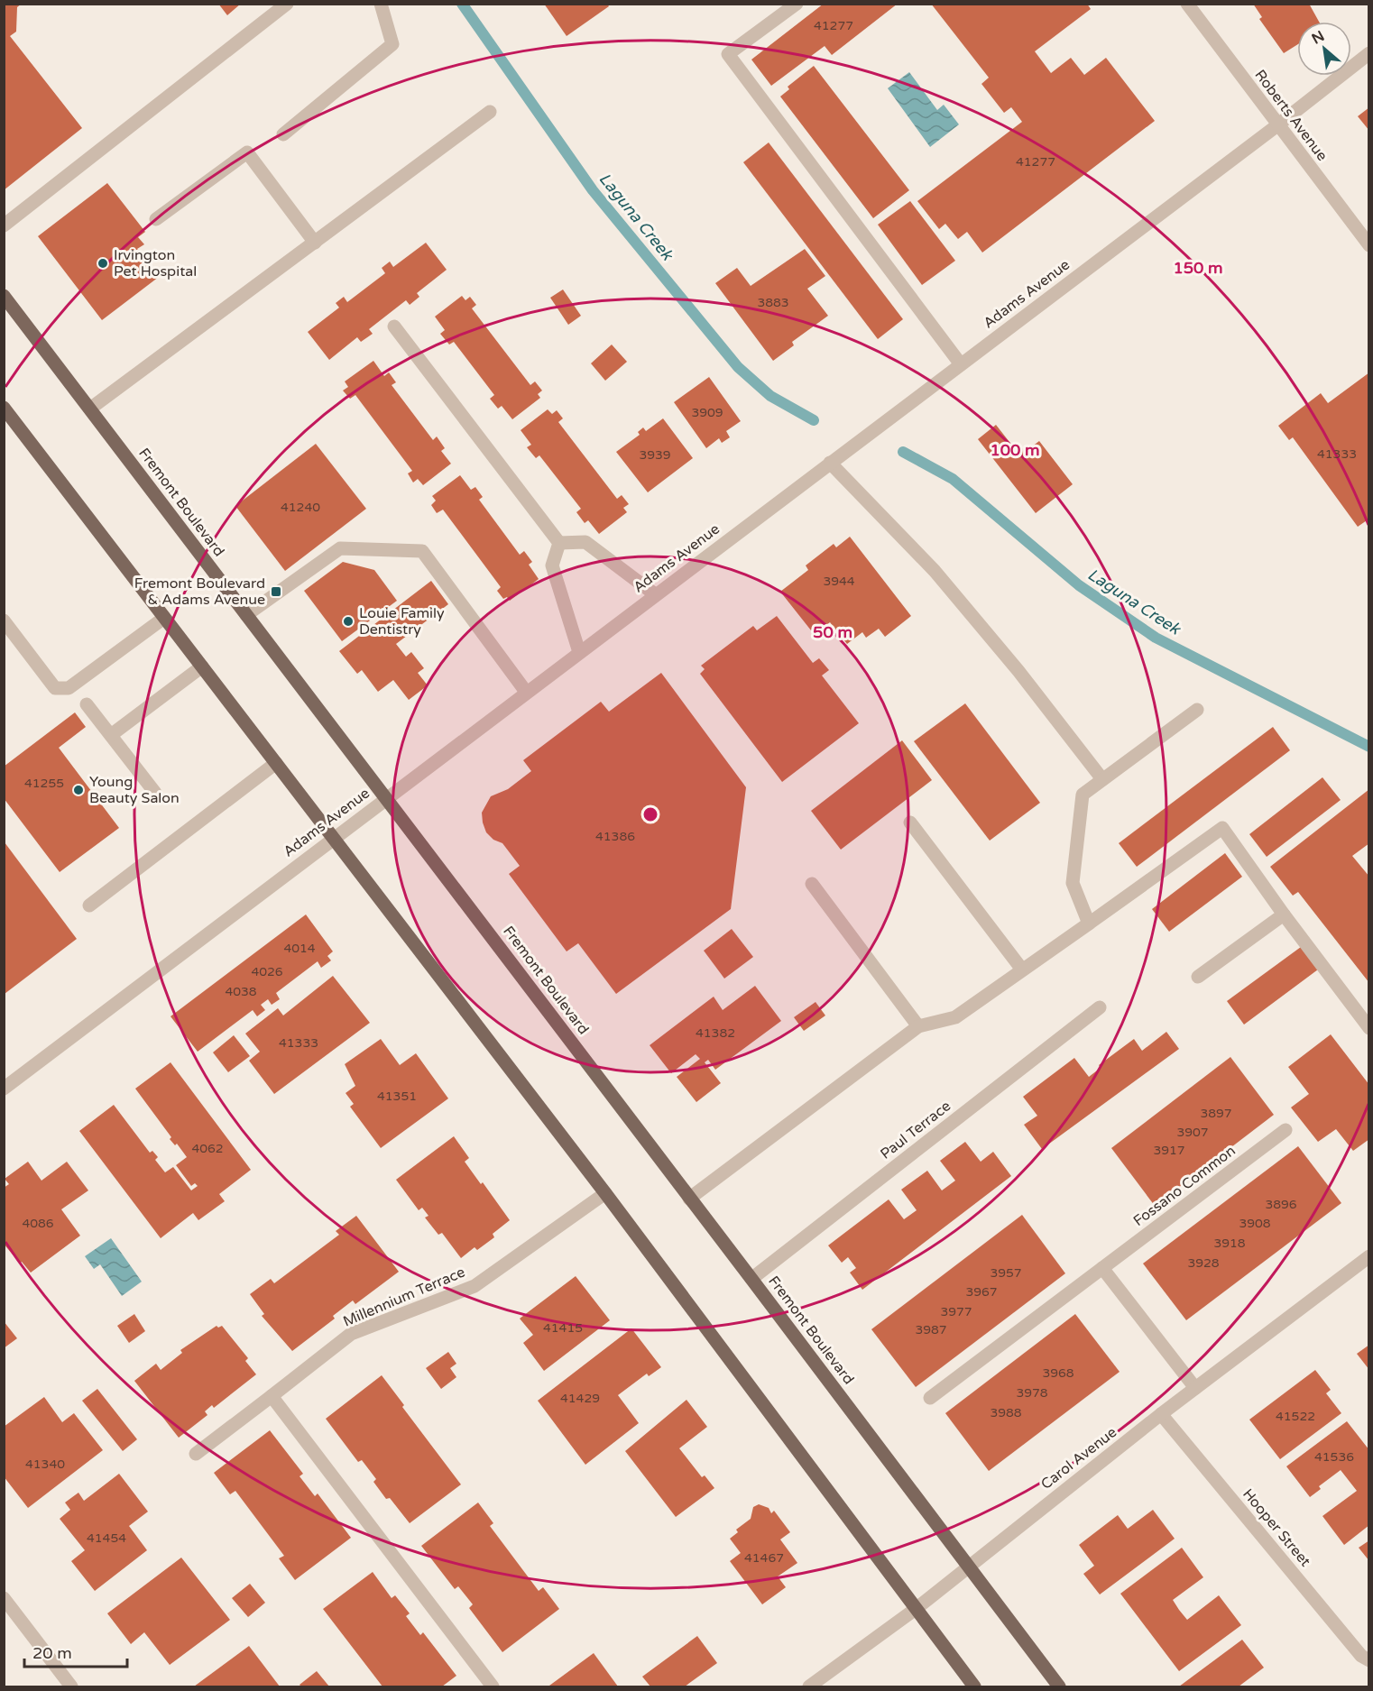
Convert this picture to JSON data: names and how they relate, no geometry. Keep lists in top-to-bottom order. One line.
{"streets":{"main road":["Fremont Boulevard"],"street":["Roberts Avenue","Adams Avenue","Paul Terrace","Fossano Common","Millennium Terrace","Carol Avenue","Hooper Street"]},"crossings":[["Roberts Avenue","Adams Avenue"],["Adams Avenue","Fremont Boulevard"],["Fremont Boulevard","Paul Terrace"],["Fremont Boulevard","Carol Avenue"],["Carol Avenue","Hooper Street"]],"water":["Laguna Creek"],"places":{"other":["Irvington Pet Hospital","Louie Family Dentistry","Young Beauty Salon"],"transit":["Fremont Boulevard & Adams Avenue"]},"house_numbers":["41277","41277","3883","3909","41333","3939","41240","3944","41255","41386","4014","4026","4038","41382","41333","41351","3897","3907","4062","3917","3896","4086","3908","3918","3928","3957","3967","3977","41415","3987","3968","3978","41429","3988","41522","41536","41340","41454","41467"],"scale_bar":"20 m","north":"top left","rings":["150 m","100 m","50 m"]}
